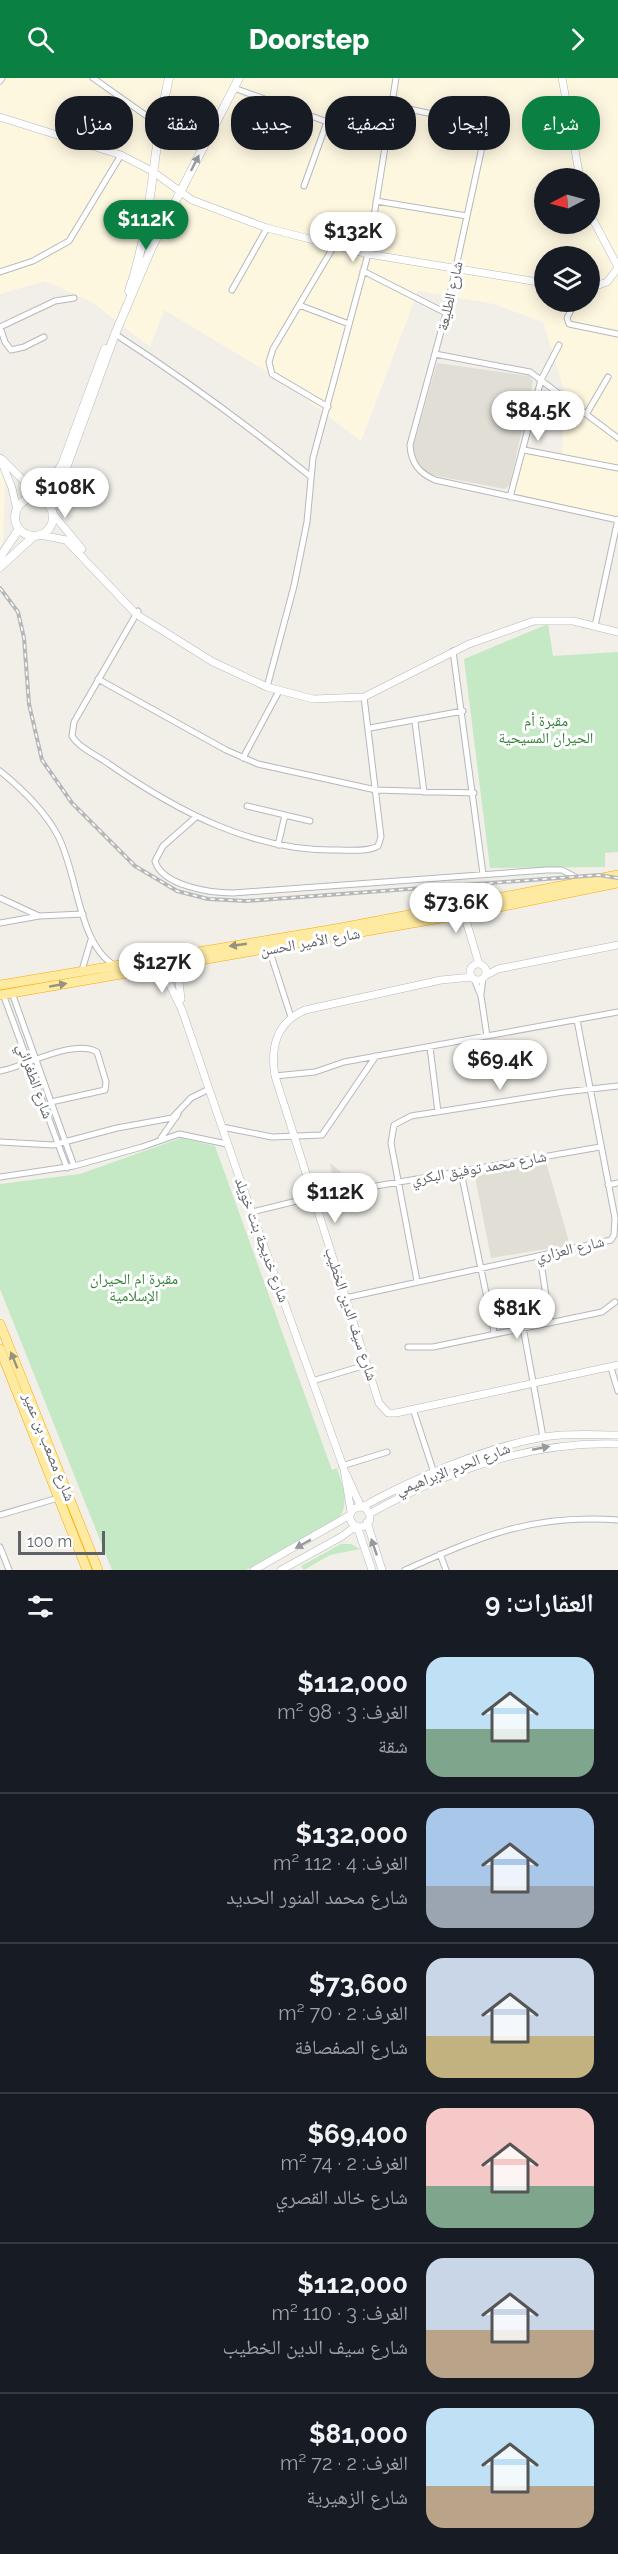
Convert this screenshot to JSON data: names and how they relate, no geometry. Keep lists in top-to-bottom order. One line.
{"streets":{"highway":["شارع الأمير الحسن","شارع مصعب بن عمير"],"street":["شارع الطليعة","شارع الطغرائي","شارع محمد توفيق البكري","شارع خديجة بنت خويلد","شارع العزاري","شارع سيف الدين الخطيب","شارع الحرم الإبراهيمي"]},"crossings":[["شارع الأمير الحسن","شارع الطغرائي"],["شارع الأمير الحسن","شارع خديجة بنت خويلد"],["شارع محمد توفيق البكري","شارع خديجة بنت خويلد"],["شارع محمد توفيق البكري","شارع العزاري"],["شارع محمد توفيق البكري","شارع سيف الدين الخطيب"],["شارع خديجة بنت خويلد","شارع الحرم الإبراهيمي"],["شارع العزاري","شارع سيف الدين الخطيب"]],"parks":["مقبرة أم الحيران المسيحية","مقبرة ام الحيران الإسلامية"],"scale_bar":"100 m","north":"left","page":{"header":"Doorstep","chip":["شراء","إيجار","تصفية","جديد","شقة","منزل"],"price":["$112K","$132K","$84.5K","$108K","$73.6K","$127K","$69.4K","$112K","$81K"],"scale":"100 m","heading":"العقارات: 9","list":[{"name":"$112,000","note":"الغرف: 3 · 98 m² · شقة"},{"name":"$132,000","note":"الغرف: 4 · 112 m² · شارع محمد المنور الحديد"},{"name":"$73,600","note":"الغرف: 2 · 70 m² · شارع الصفصافة"},{"name":"$69,400","note":"الغرف: 2 · 74 m² · شارع خالد القصري"},{"name":"$112,000","note":"الغرف: 3 · 110 m² · شارع سيف الدين الخطيب"},{"name":"$81,000","note":"الغرف: 2 · 72 m² · شارع الزهيرية"}]}}
